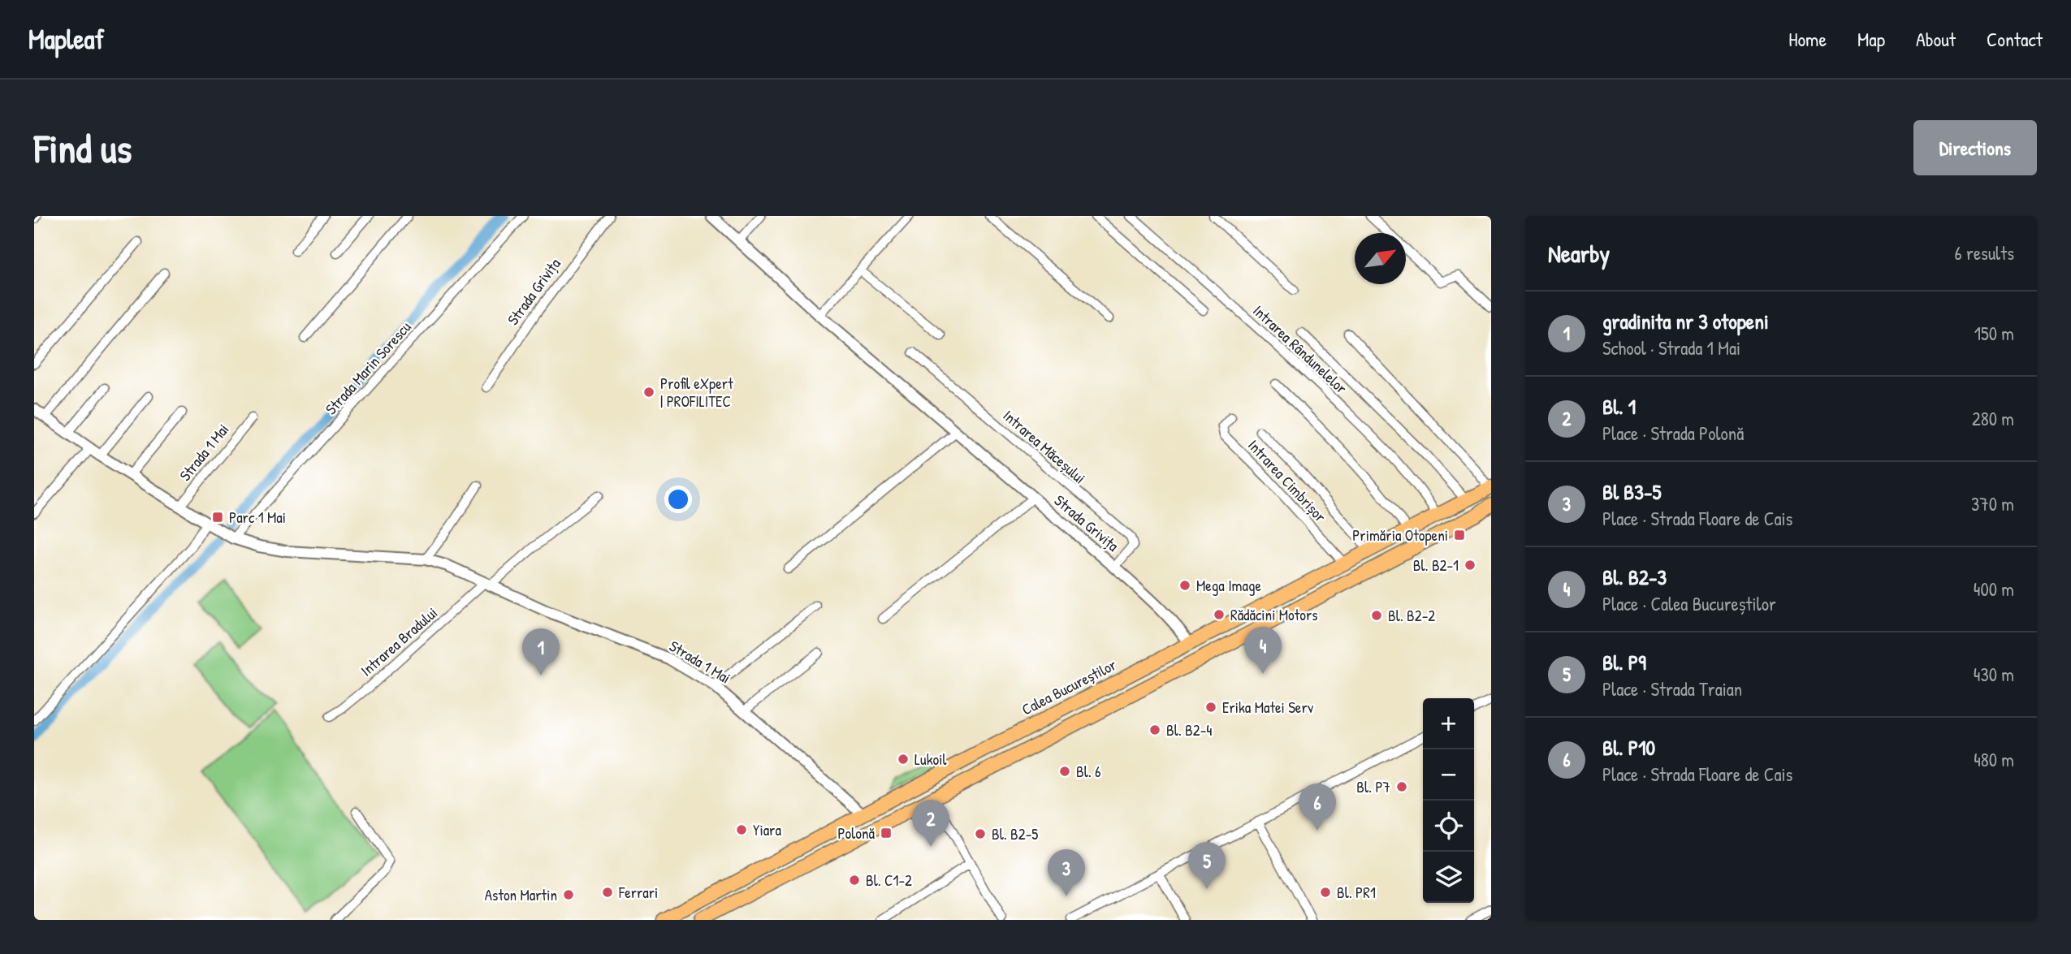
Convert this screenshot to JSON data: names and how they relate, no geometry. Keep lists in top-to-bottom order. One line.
{"streets":{"highway":["Calea Bucureștilor"],"street":["Strada Grivița","Intrarea Rândunelelor","Strada Marin Sorescu","Intrarea Măceșului","Strada 1 Mai","Intrarea Cimbrișor","Intrarea Bradului"]},"crossings":[["Strada Grivița","Intrarea Măceșului"],["Strada Grivița","Calea Bucureștilor"],["Intrarea Rândunelelor","Calea Bucureștilor"],["Strada Marin Sorescu","Strada 1 Mai"],["Strada 1 Mai","Intrarea Bradului"],["Strada 1 Mai","Calea Bucureștilor"],["Intrarea Cimbrișor","Calea Bucureștilor"]],"places":{"other":["Profil eXpert | PROFILITEC","Bl. B2-1","Mega Image","Rădăcini Motors","Bl. B2-2","Erika Matei Serv","Bl. B2-4","Lukoil","Bl. 6","Bl. P7","Yiara","Bl. B2-5","Bl. C1-2","Ferrari","Bl. PR1","Aston Martin"],"transit":["Parc 1 Mai","Primăria Otopeni","Polonă"]},"north":"top right","page":{"header":"Mapleaf","nav":["Home","Map","About","Contact"],"buttons":"Directions","title":"Find us","heading":["Nearby","6 results"],"list":[{"mark":"1","name":"gradinita nr 3 otopeni","note":"School · Strada 1 Mai","value":"150 m"},{"mark":"2","name":"Bl. 1","note":"Place · Strada Polonă","value":"280 m"},{"mark":"3","name":"Bl B3-5","note":"Place · Strada Floare de Cais","value":"370 m"},{"mark":"4","name":"Bl. B2-3","note":"Place · Calea Bucureștilor","value":"400 m"},{"mark":"5","name":"Bl. P9","note":"Place · Strada Traian","value":"430 m"},{"mark":"6","name":"Bl. P10","note":"Place · Strada Floare de Cais","value":"480 m"}],"pins":["4","1","6","2","5","3"],"map_buttons":["+","−"]}}
